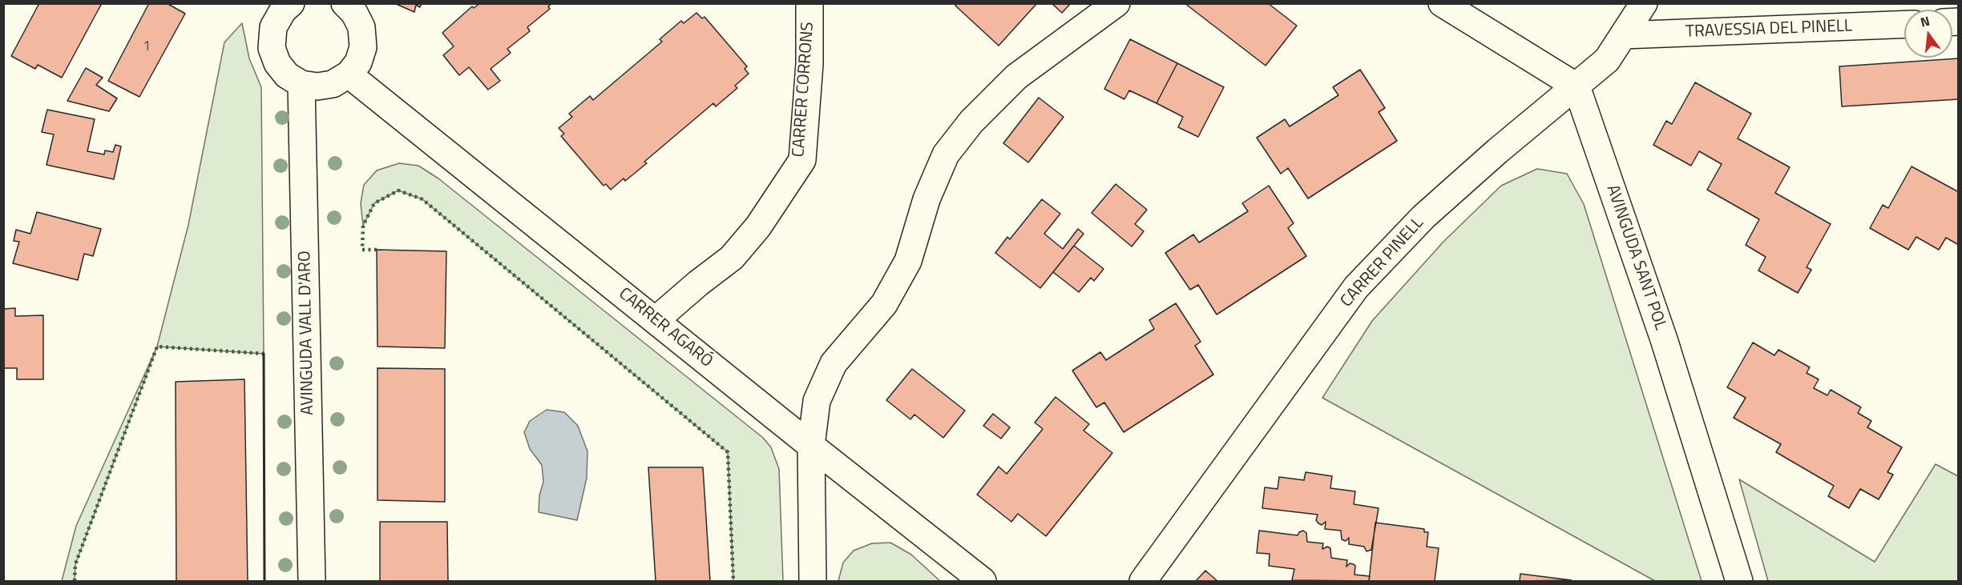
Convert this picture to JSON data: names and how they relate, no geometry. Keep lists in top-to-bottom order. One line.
{"streets":{"street":["TRAVESSIA DEL PINELL","CARRER CORRONS","AVINGUDA SANT POL","CARRER PINELL","CARRER AGARÓ","AVINGUDA VALL D'ARO"]},"crossings":[["TRAVESSIA DEL PINELL","CARRER PINELL"],["CARRER CORRONS","CARRER AGARÓ"],["AVINGUDA SANT POL","CARRER PINELL"]],"house_numbers":["1"],"north":"top"}
